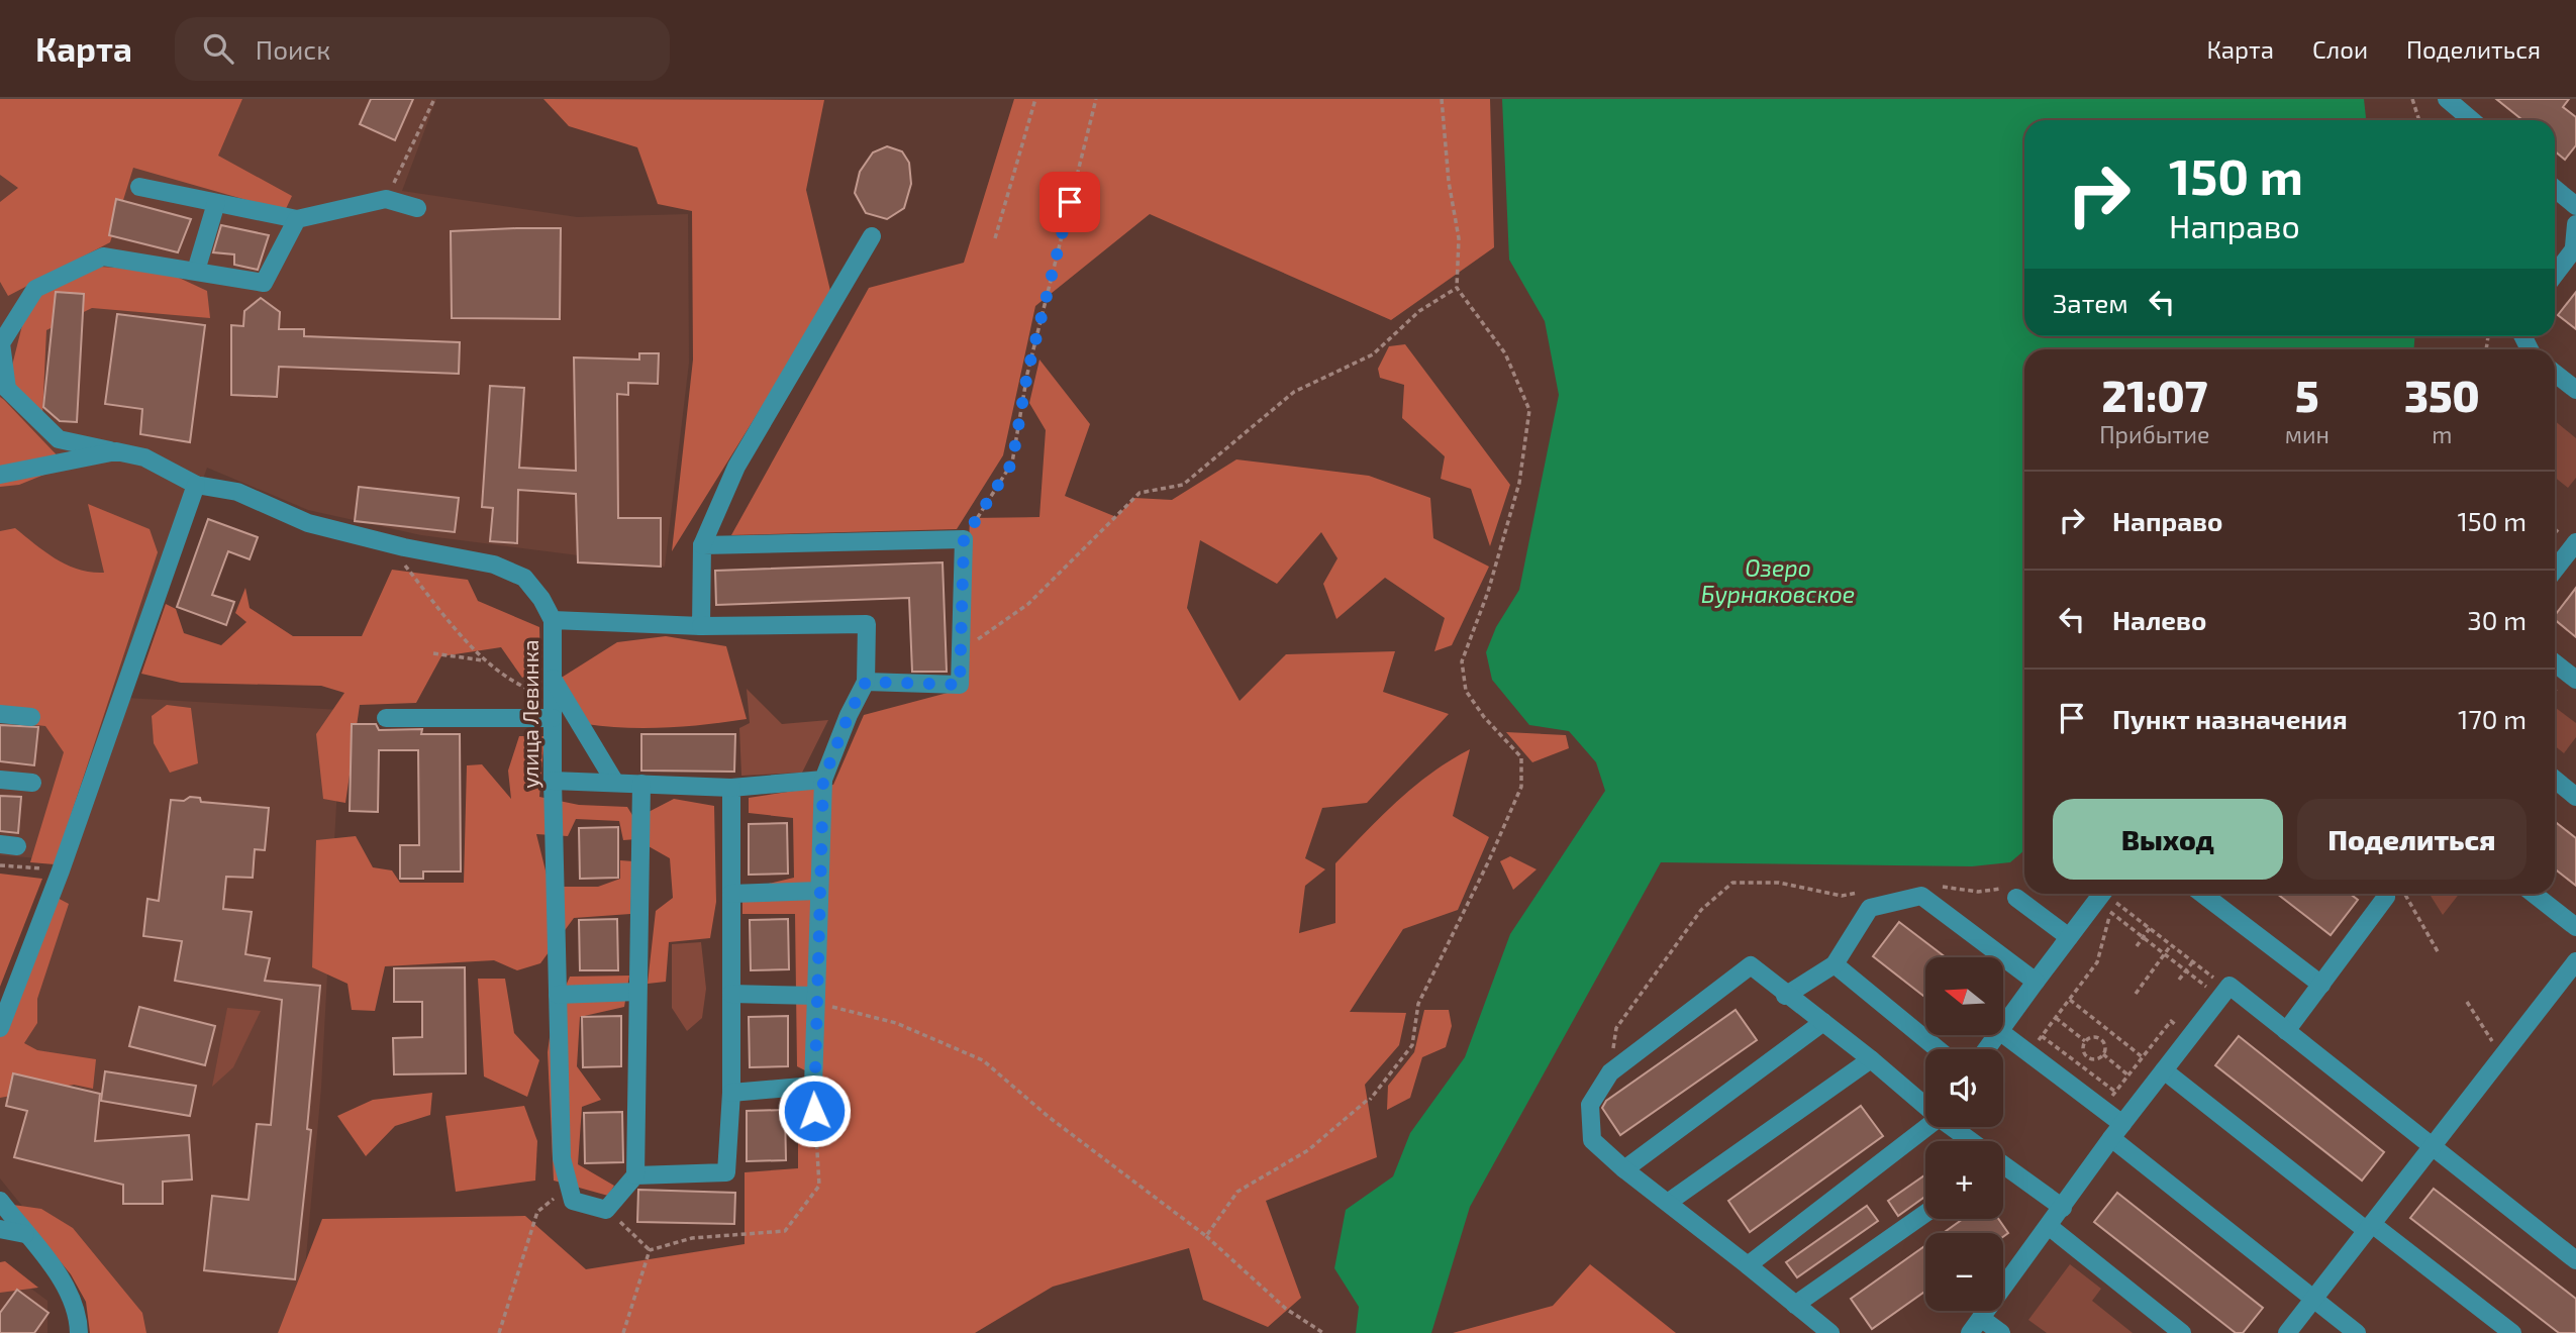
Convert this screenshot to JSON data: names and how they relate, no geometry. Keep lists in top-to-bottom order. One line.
{"streets":{"street":["улица Левинка"]},"water":["Озеро Бурнаковское"],"north":"left","page":{"header":"Карта","search":"Поиск","nav":["Карта","Слои","Поделиться"],"turn":["150 m","Направо"],"then":"Затем","eta":["21:07","Прибытие","5","мин","350","m"],"list":[{"name":"Направо","value":"150 m"},{"name":"Налево","value":"30 m"},{"name":"Пункт назначения","value":"170 m"}],"buttons":["Выход","Поделиться"],"map_buttons":["+","−"]}}
